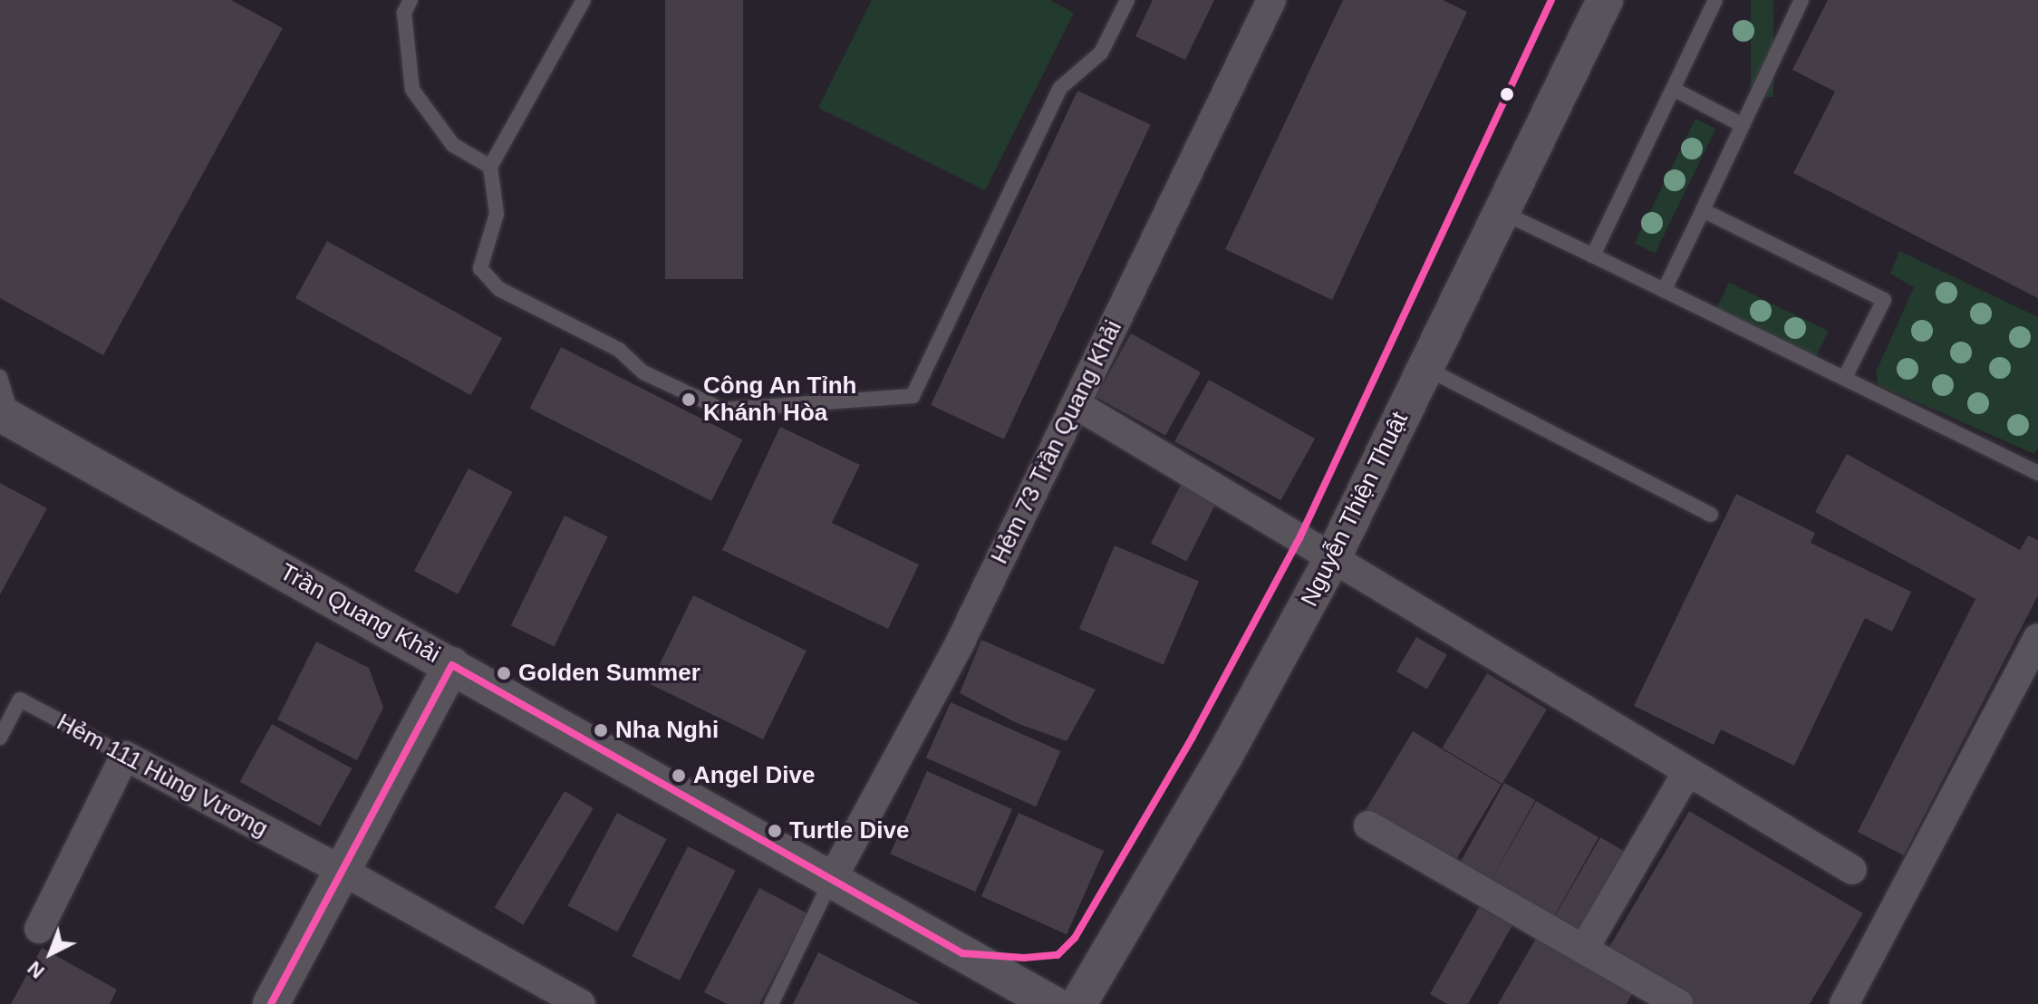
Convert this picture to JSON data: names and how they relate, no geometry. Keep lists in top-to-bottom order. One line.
{"streets":{"street":["Hẻm 73 Trần Quang Khải","Nguyễn Thiện Thuật","Trần Quang Khải","Hẻm 111 Hùng Vương"]},"crossings":[["Hẻm 73 Trần Quang Khải","Trần Quang Khải"]],"places":["Công An Tỉnh Khánh Hòa","Golden Summer","Nha Nghi","Angel Dive","Turtle Dive"],"north":"bottom left"}
